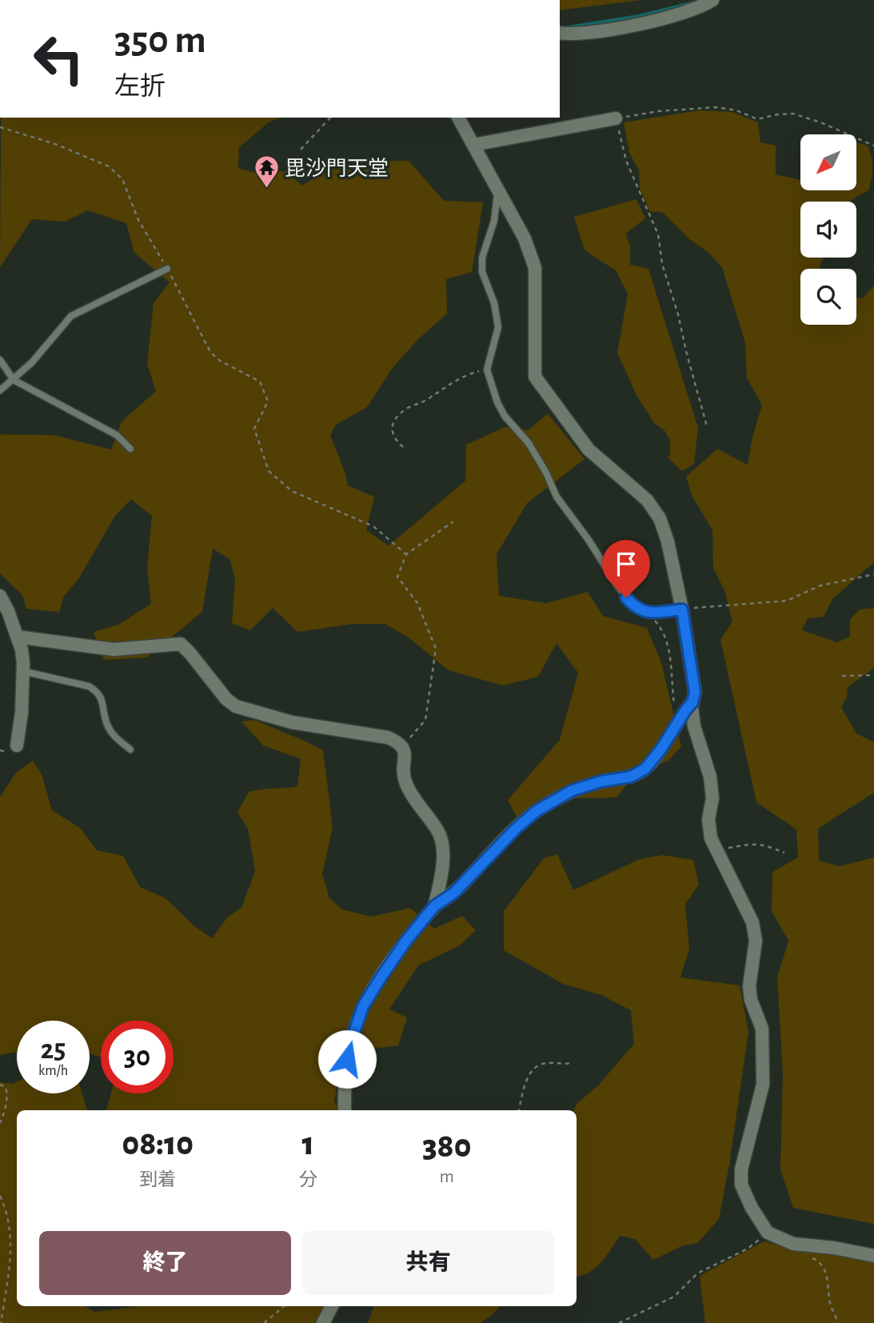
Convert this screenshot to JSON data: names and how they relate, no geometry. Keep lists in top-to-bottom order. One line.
{"places":{"temple":["毘沙門天堂"]},"north":"bottom left","page":{"turn":["350 m","左折"],"speed":"25 km/h","limit":"30","eta":["08:10","到着","1","分","380","m"],"buttons":["終了","共有"]}}
